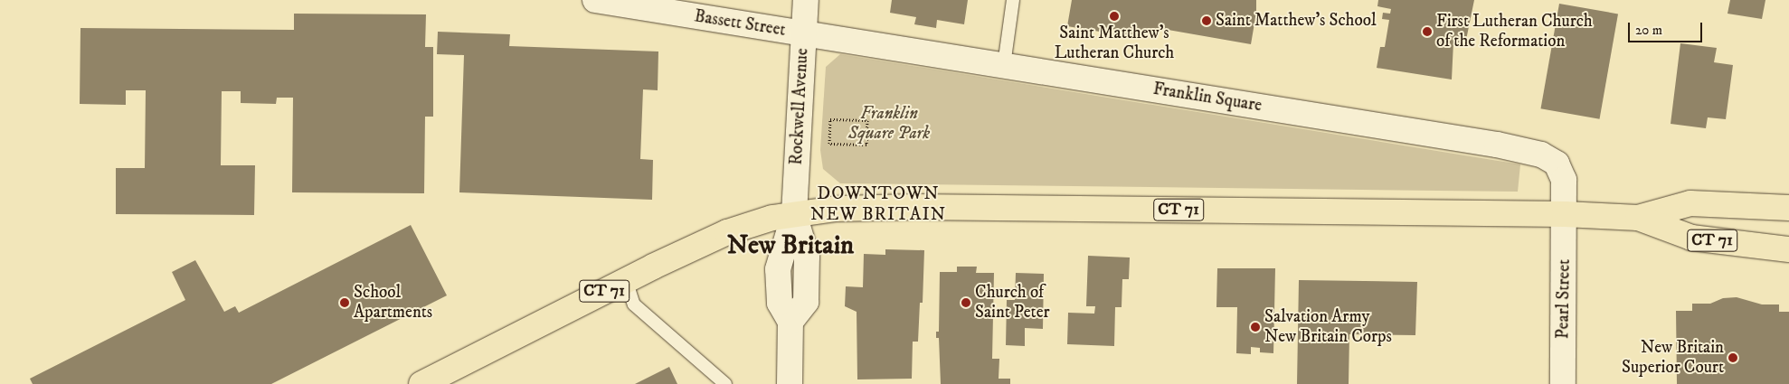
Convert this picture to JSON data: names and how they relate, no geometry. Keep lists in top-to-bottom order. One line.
{"streets":{"main road":["CT 71"],"street":["Bassett Street","Franklin Square","Rockwell Avenue","Pearl Street"]},"crossings":[["Bassett Street","Franklin Square"],["Bassett Street","Rockwell Avenue"],["Franklin Square","Rockwell Avenue"],["Franklin Square","CT 71"],["Franklin Square","Pearl Street"],["Rockwell Avenue","CT 71"],["CT 71","Pearl Street"]],"districts":["DOWNTOWN NEW BRITAIN","New Britain"],"parks":["Franklin Square Park"],"places":["Saint Matthew's Lutheran Church","Saint Matthew's School","First Lutheran Church of the Reformation","School Apartments","Church of Saint Peter","Salvation Army New Britain Corps","New Britain Superior Court"],"scale_bar":"20 m"}
